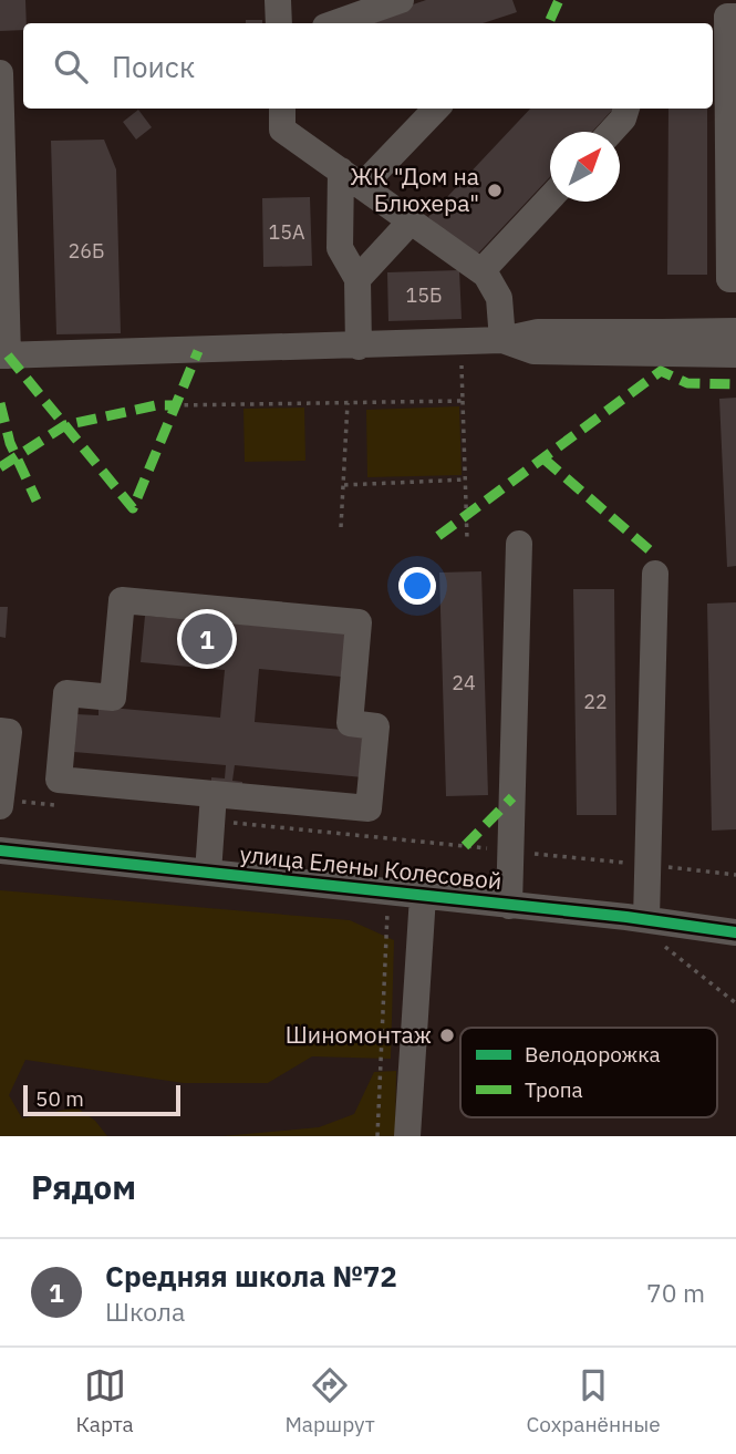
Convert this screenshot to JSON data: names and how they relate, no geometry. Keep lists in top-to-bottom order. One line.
{"streets":{"street":["улица Елены Колесовой"]},"places":["ЖК \"Дом на Блюхера\"","Шиномонтаж"],"house_numbers":["15А","26Б","15Б","24","22"],"legend":["Велодорожка","Тропа"],"scale_bar":"50 m","north":"top right","page":{"search":"Поиск","pins":"1","scale":"50 m","heading":"Рядом","list":[{"mark":"1","name":"Средняя школа №72","note":"Школа","value":"70 m"}],"nav":["Карта","Маршрут","Сохранённые"]}}
